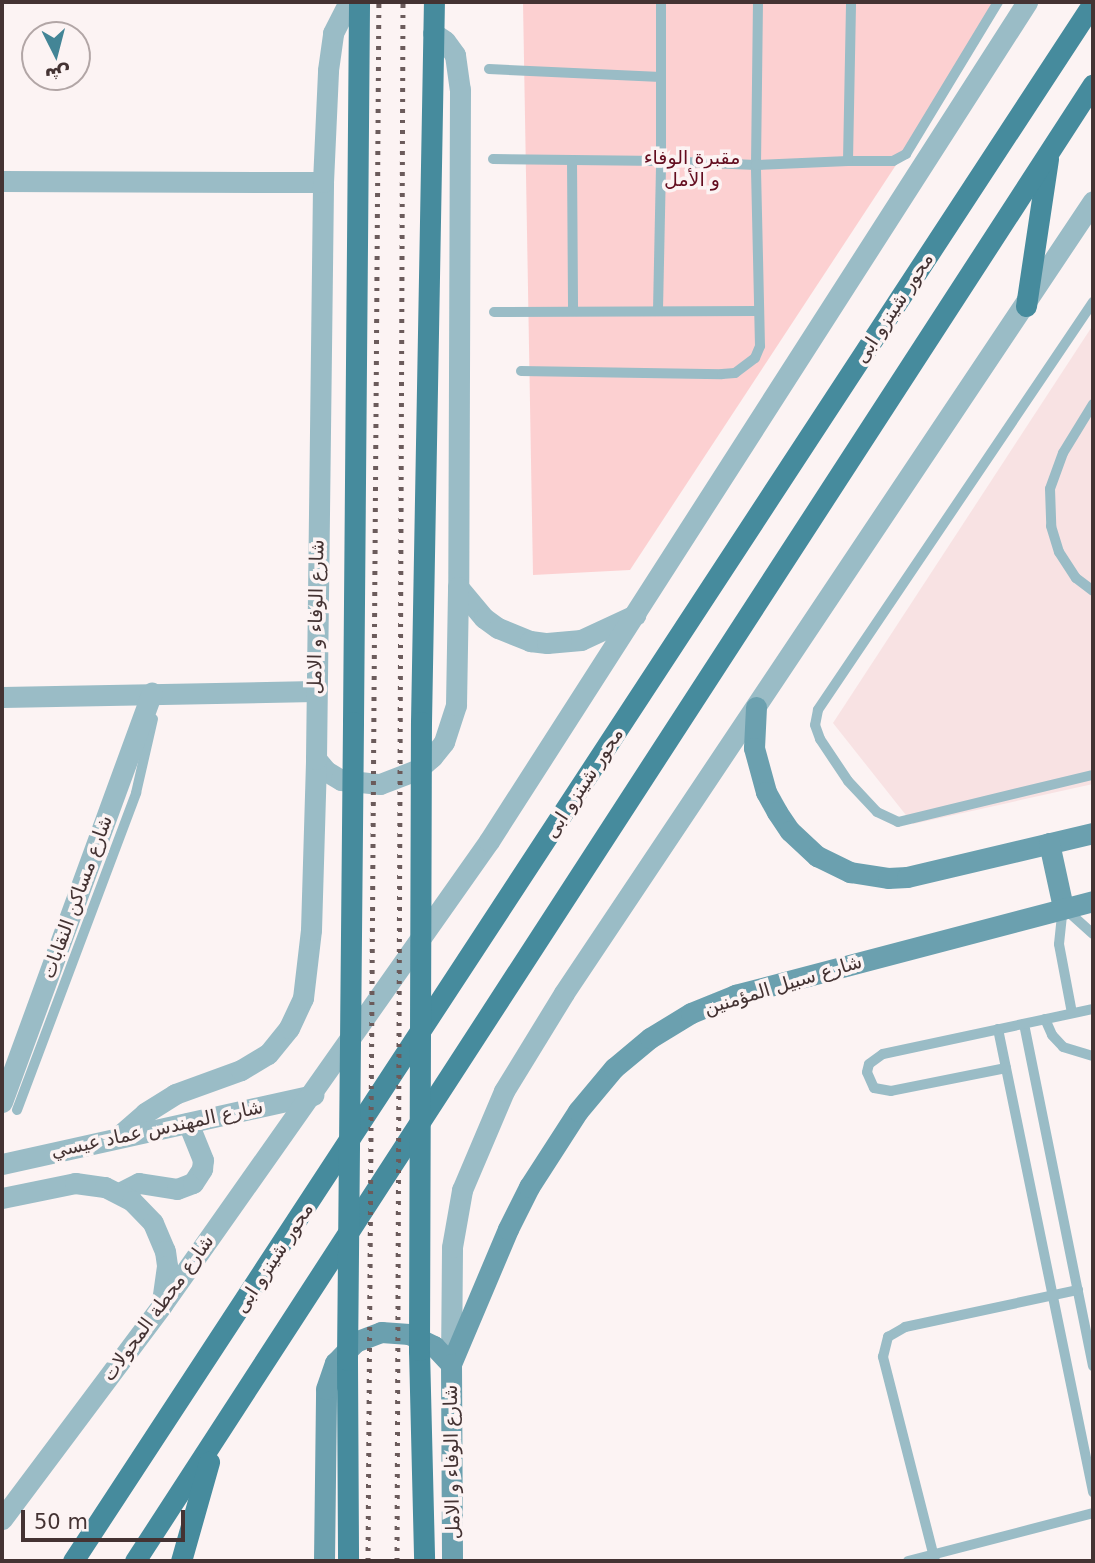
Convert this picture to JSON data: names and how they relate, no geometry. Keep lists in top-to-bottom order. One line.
{"streets":{"main road":["محور شينزو ابى","شارع الوفاء و الامل","شارع سبيل المؤمنين"],"street":["شارع مساكن النقابات","شارع المهندس عماد عيسي","شارع محطة المحولات"]},"crossings":[["شارع الوفاء و الامل","شارع سبيل المؤمنين"],["شارع الوفاء و الامل","شارع المهندس عماد عيسي"],["شارع المهندس عماد عيسي","شارع محطة المحولات"]],"parks":["مقبرة الوفاء و الأمل"],"scale_bar":"50 m","north":"bottom"}
